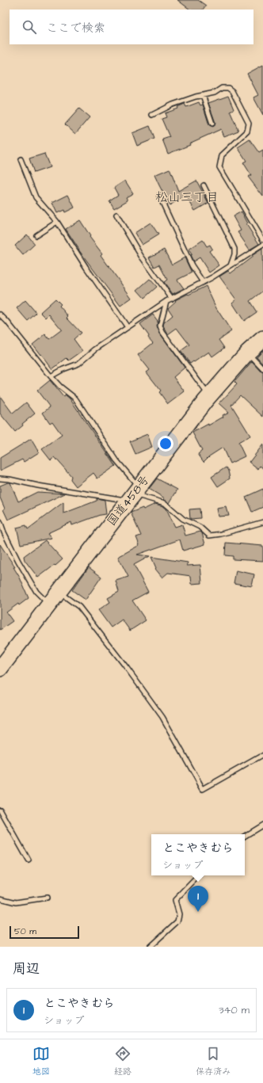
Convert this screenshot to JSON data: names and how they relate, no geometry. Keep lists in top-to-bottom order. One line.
{"streets":{"highway":["国道458号"]},"districts":["松山三丁目"],"scale_bar":"50 m","page":{"search":"ここで検索","popup":["とこやきむら","ショップ"],"pins":"1","scale":"50 m","heading":"周辺","list":[{"mark":"1","name":"とこやきむら","note":"ショップ","value":"340 m"}],"nav":["地図","経路","保存済み"]}}
